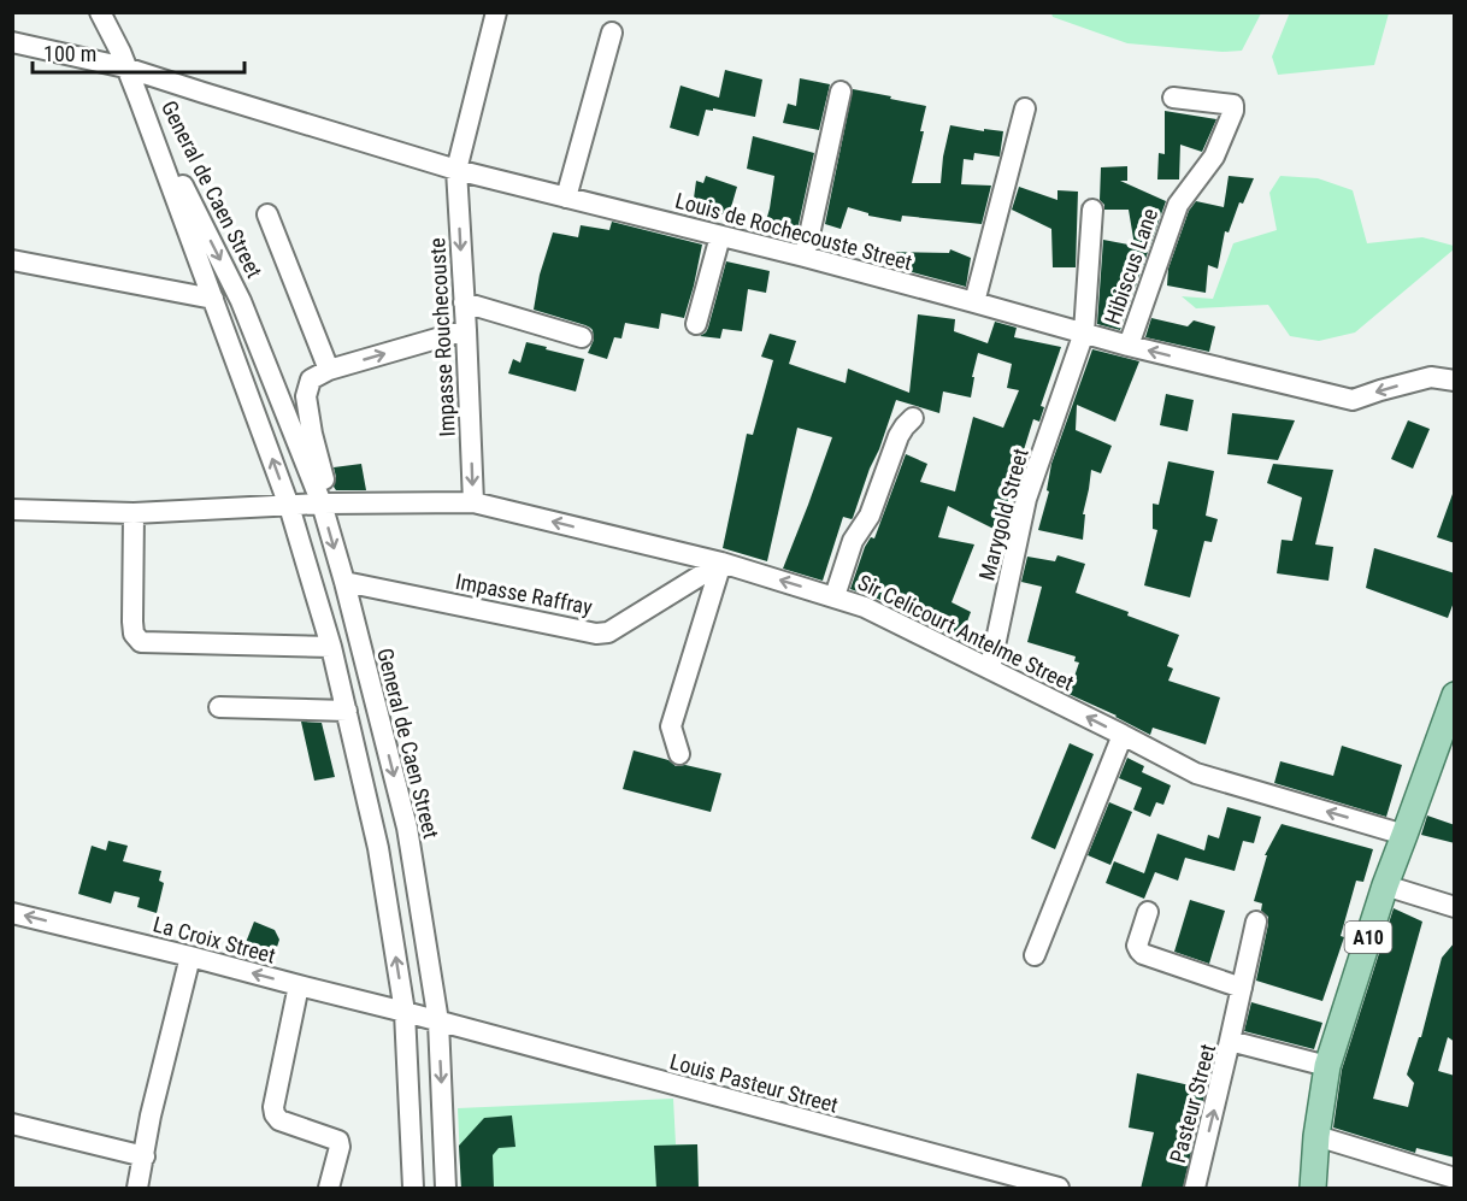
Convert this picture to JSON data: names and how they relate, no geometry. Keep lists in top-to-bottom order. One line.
{"streets":{"main road":["A10"],"street":["General de Caen Street","Louis de Rochecouste Street","Hibiscus Lane","Impasse Rouchecouste","Marygold Street","Impasse Raffray","Sir Celicourt Antelme Street","La Croix Street","Louis Pasteur Street","Pasteur Street"]},"crossings":[["General de Caen Street","Impasse Raffray"],["General de Caen Street","Sir Celicourt Antelme Street"],["General de Caen Street","La Croix Street"],["General de Caen Street","Louis Pasteur Street"],["Louis de Rochecouste Street","Hibiscus Lane"],["Louis de Rochecouste Street","Impasse Rouchecouste"],["Louis de Rochecouste Street","Marygold Street"],["Impasse Rouchecouste","Sir Celicourt Antelme Street"],["Marygold Street","Sir Celicourt Antelme Street"],["Impasse Raffray","Sir Celicourt Antelme Street"],["Sir Celicourt Antelme Street","A10"],["A10","Pasteur Street"],["La Croix Street","Louis Pasteur Street"]],"one_way":["Sir Celicourt Antelme Street","La Croix Street","Pasteur Street"],"scale_bar":"100 m"}
